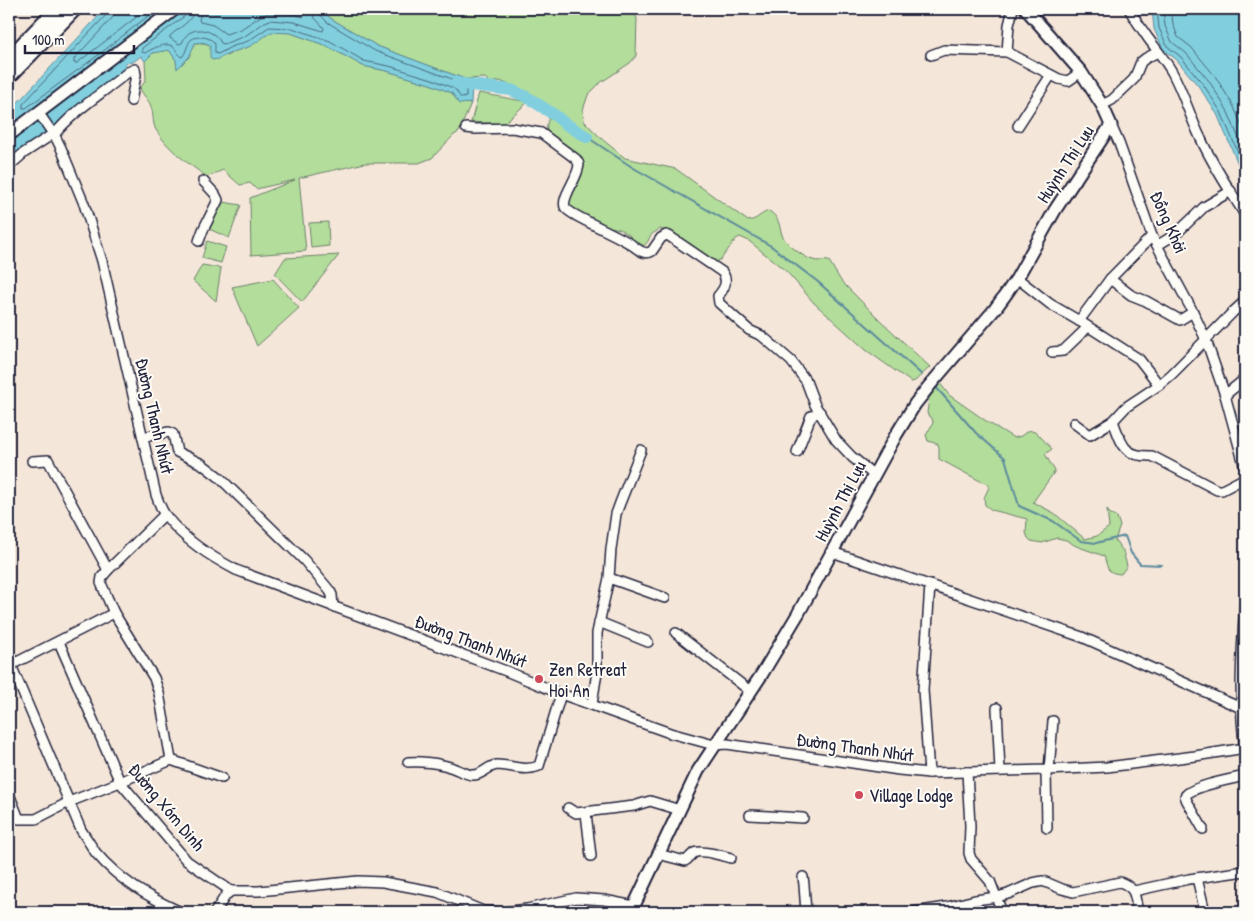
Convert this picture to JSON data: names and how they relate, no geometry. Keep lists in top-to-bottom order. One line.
{"streets":{"street":["Huỳnh Thị Lựu","Đồng Khởi","Đường Thanh Nhứt","Đường Xóm Dinh"]},"crossings":[["Huỳnh Thị Lựu","Đồng Khởi"],["Huỳnh Thị Lựu","Đường Thanh Nhứt"]],"places":["Zen Retreat Hoi An","Village Lodge"],"scale_bar":"100 m"}
